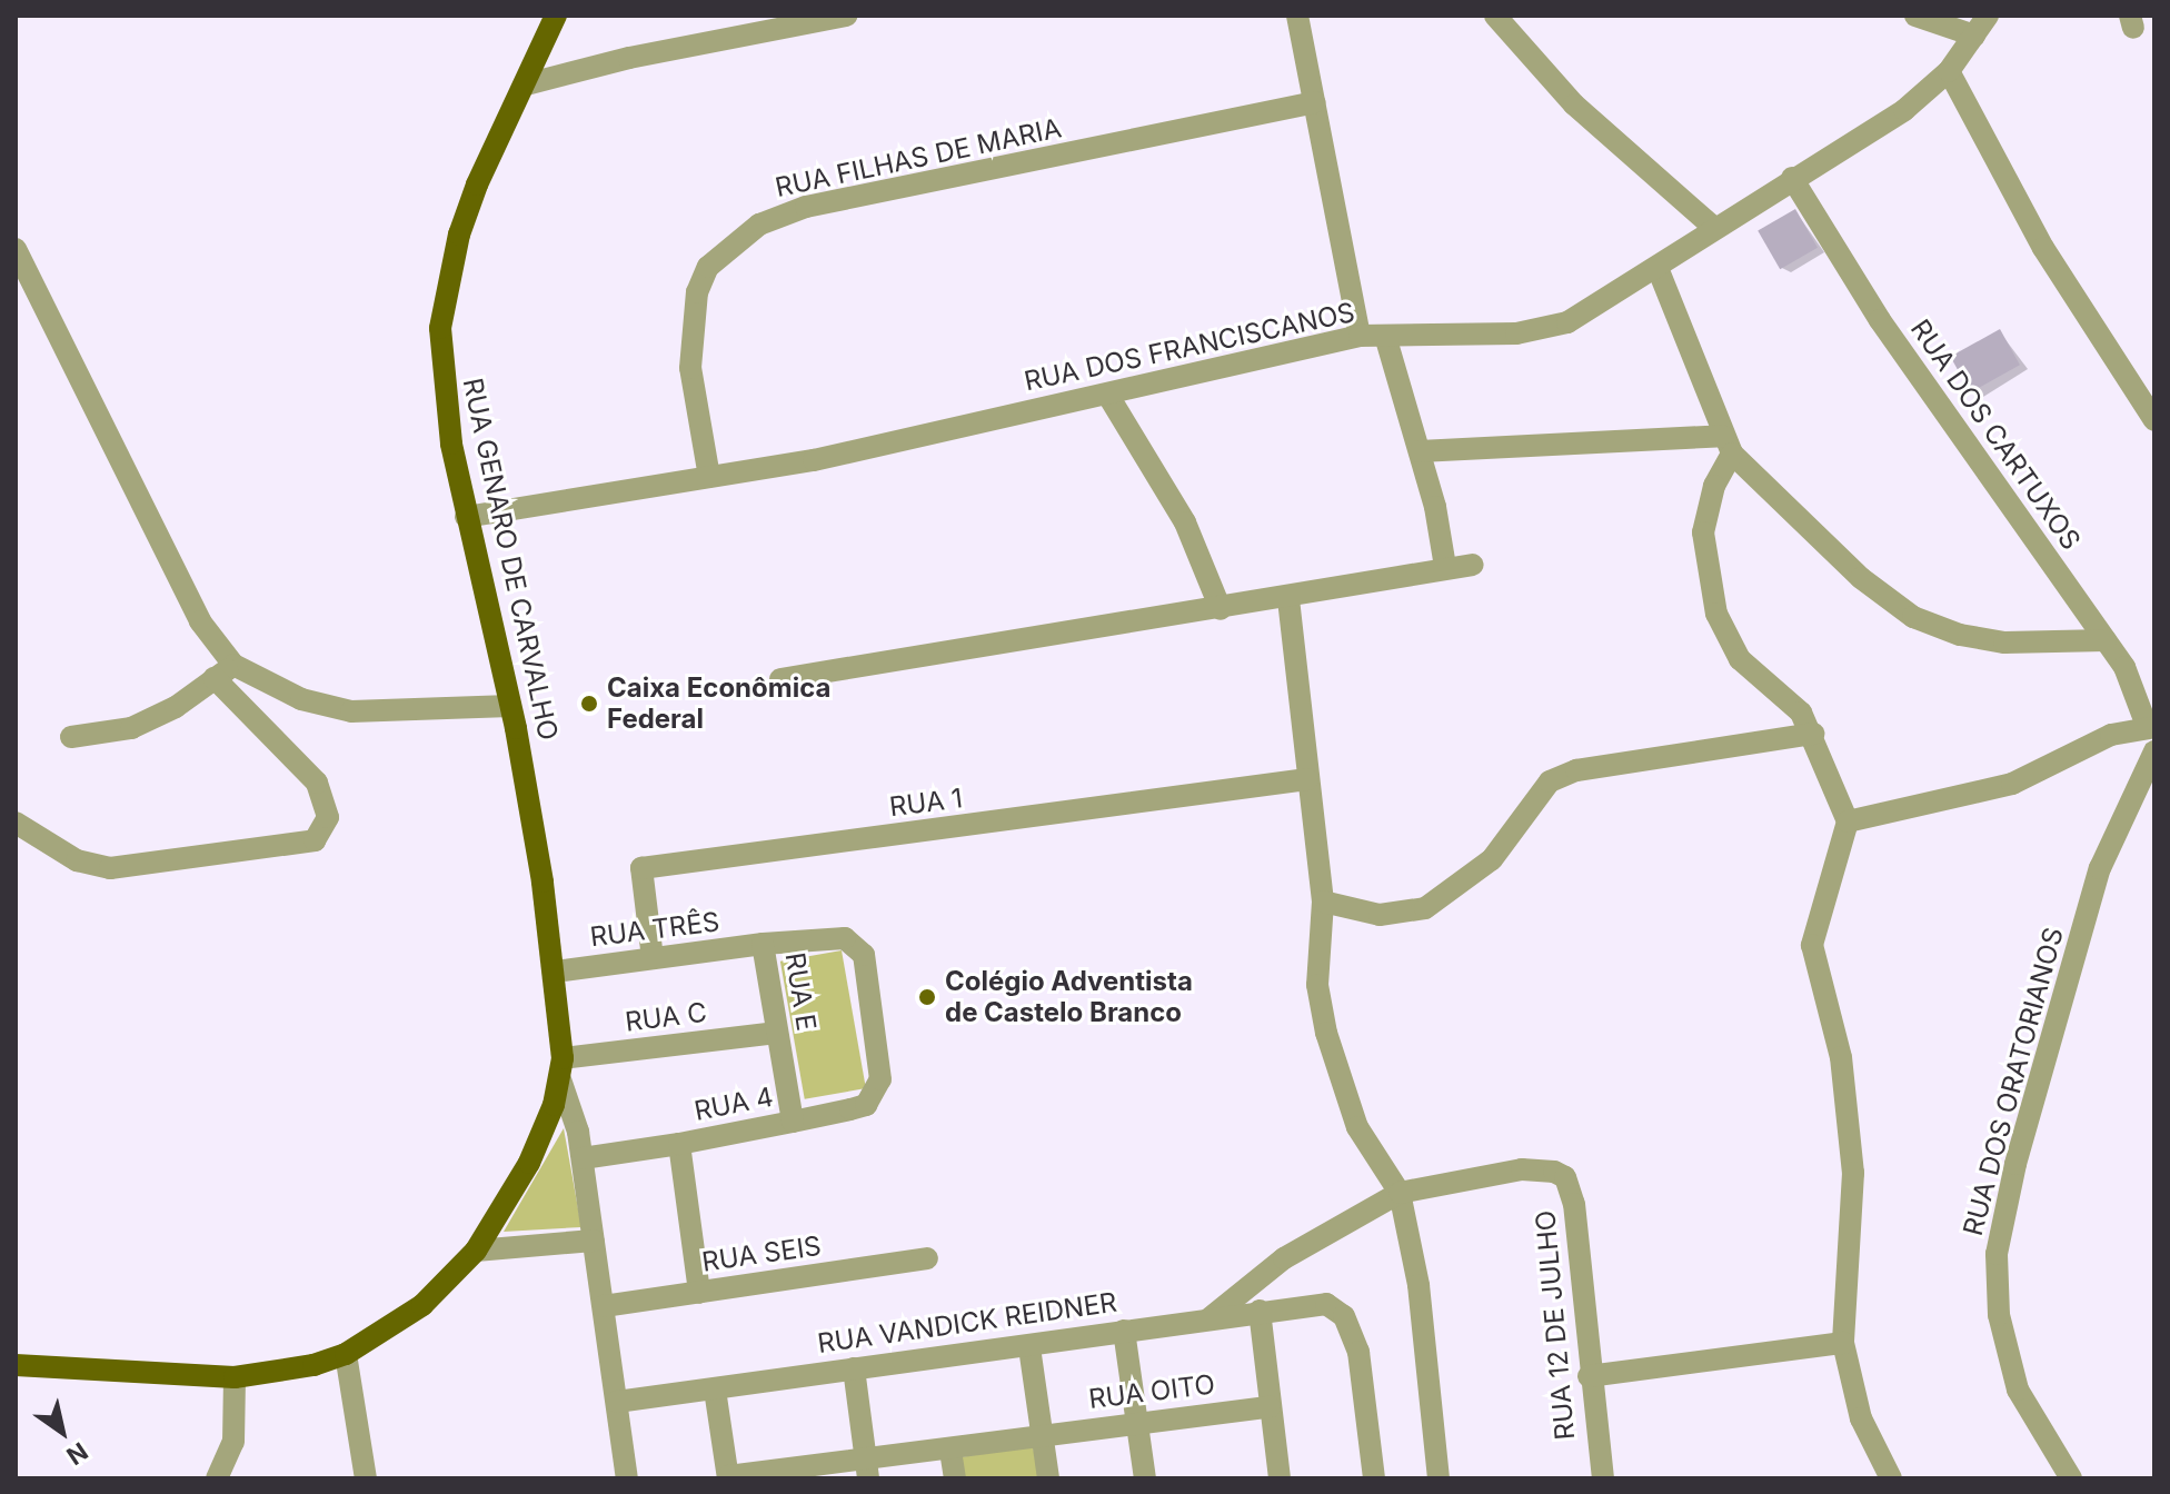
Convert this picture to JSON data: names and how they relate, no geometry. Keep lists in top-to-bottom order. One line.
{"streets":{"main road":["RUA GENARO DE CARVALHO"],"street":["RUA FILHAS DE MARIA","RUA DOS FRANCISCANOS","RUA DOS CARTUXOS","RUA 1","RUA TRÊS","RUA E","RUA C","RUA DOS ORATORIANOS","RUA 4","RUA SEIS","RUA VANDICK REIDNER","RUA 12 DE JULHO","RUA OITO"]},"crossings":[["RUA FILHAS DE MARIA","RUA DOS FRANCISCANOS"],["RUA DOS FRANCISCANOS","RUA DOS CARTUXOS"],["RUA DOS FRANCISCANOS","RUA GENARO DE CARVALHO"],["RUA GENARO DE CARVALHO","RUA TRÊS"],["RUA GENARO DE CARVALHO","RUA C"],["RUA 1","RUA TRÊS"],["RUA TRÊS","RUA E"],["RUA E","RUA C"],["RUA E","RUA 4"]],"places":["Caixa Econômica Federal","Colégio Adventista de Castelo Branco"],"north":"bottom right"}
